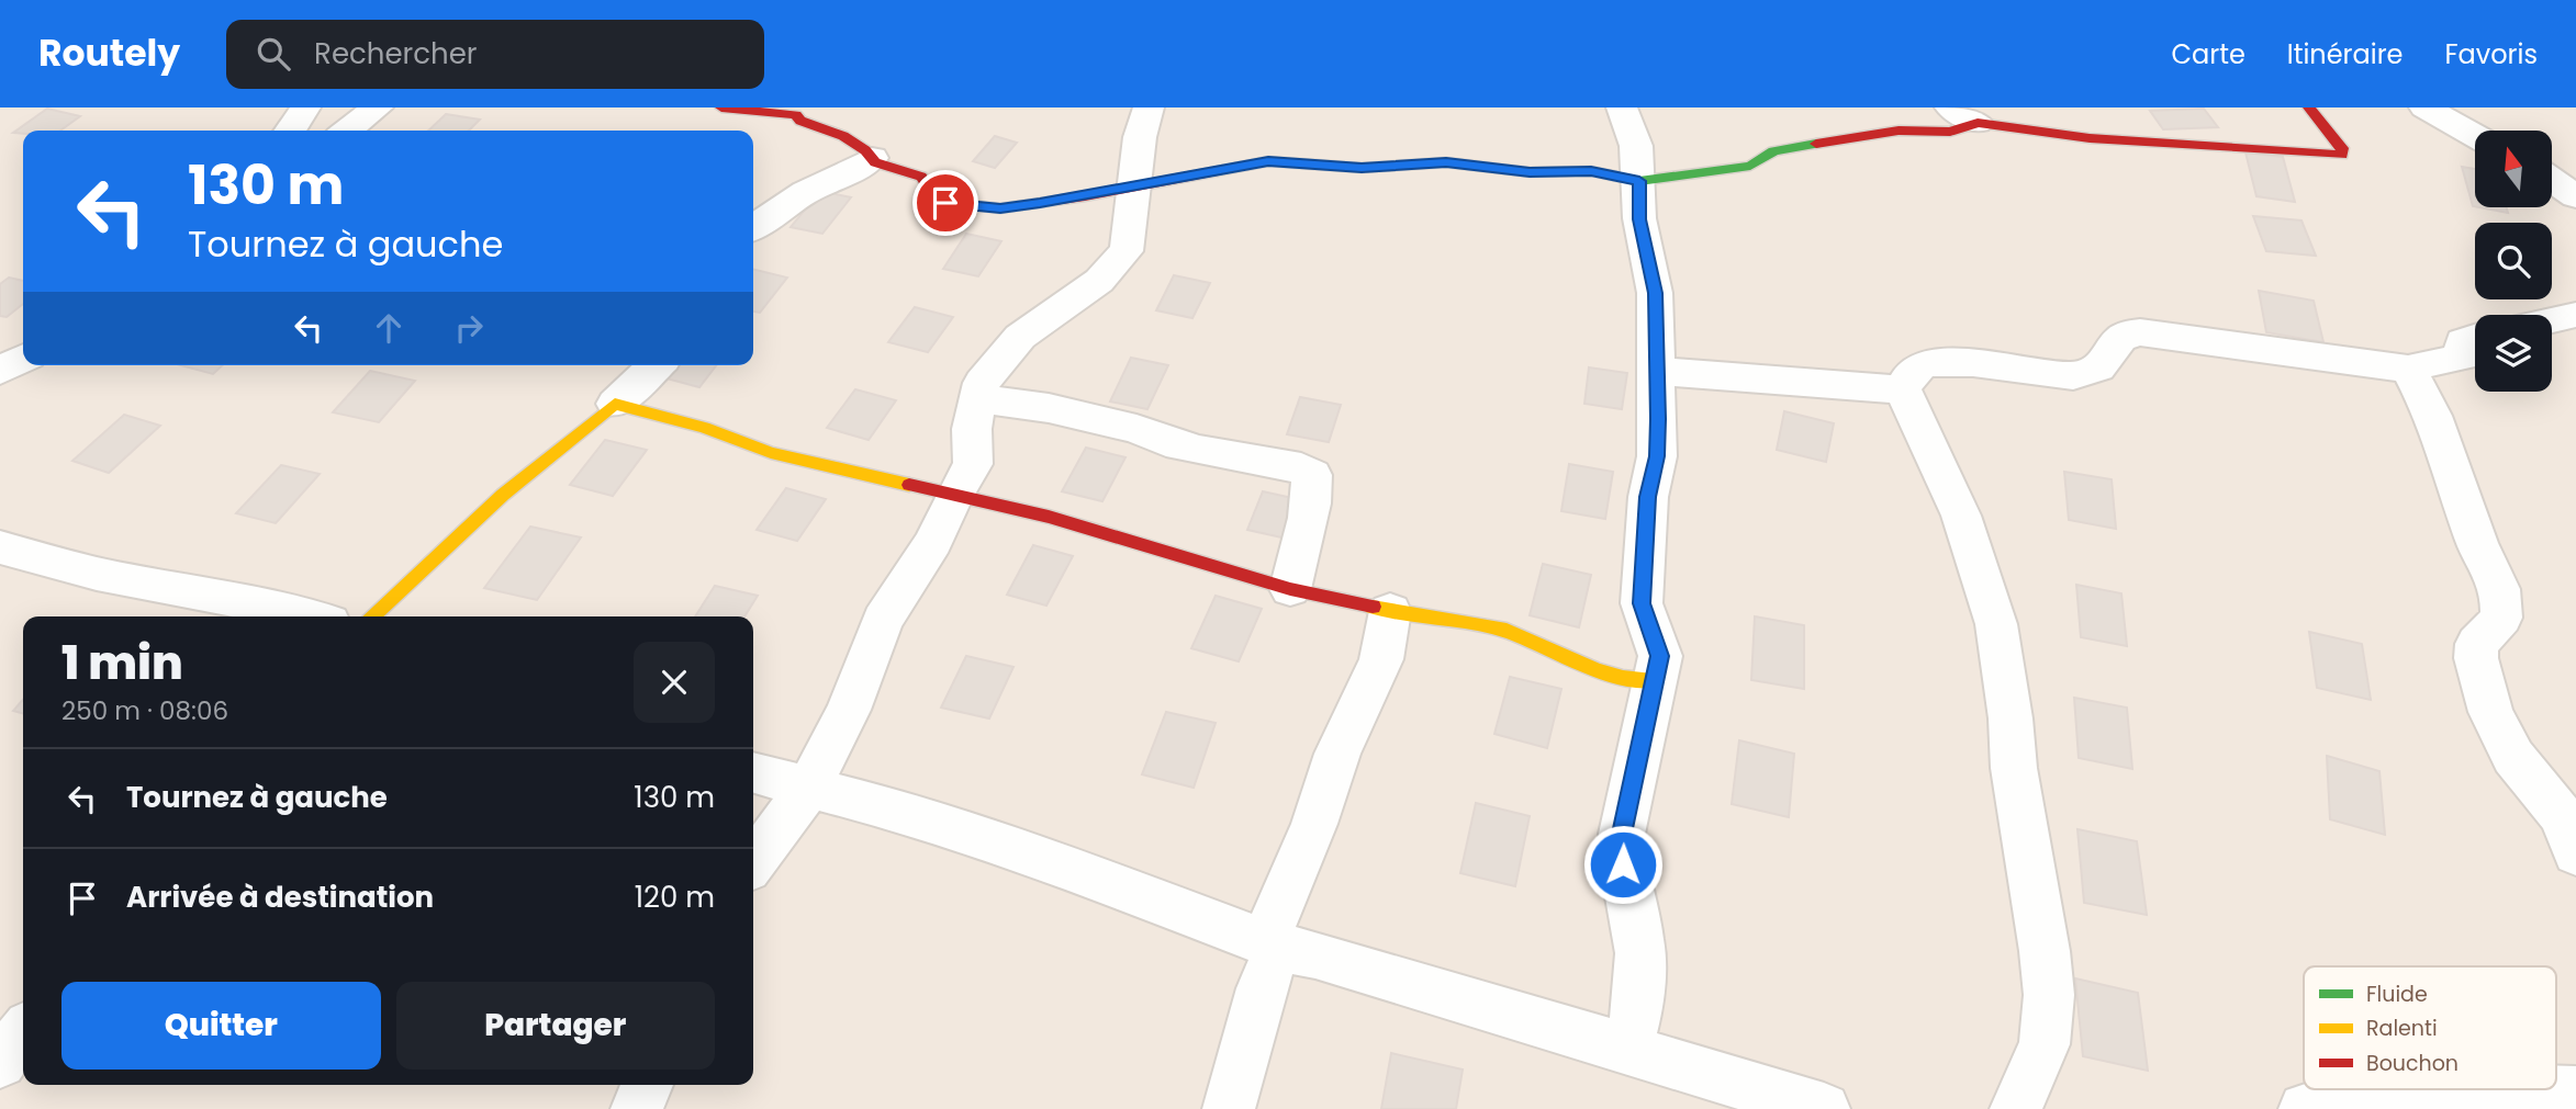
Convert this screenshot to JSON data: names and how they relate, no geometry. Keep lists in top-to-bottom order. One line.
{"legend":["Fluide","Ralenti","Bouchon"],"north":"top","page":{"header":"Routely","search":"Rechercher","nav":["Carte","Itinéraire","Favoris"],"turn":["130 m","Tournez à gauche"],"heading":["1 min","250 m · 08:06"],"list":[{"name":"Tournez à gauche","value":"130 m"},{"name":"Arrivée à destination","value":"120 m"}],"buttons":["Quitter","Partager"]}}
